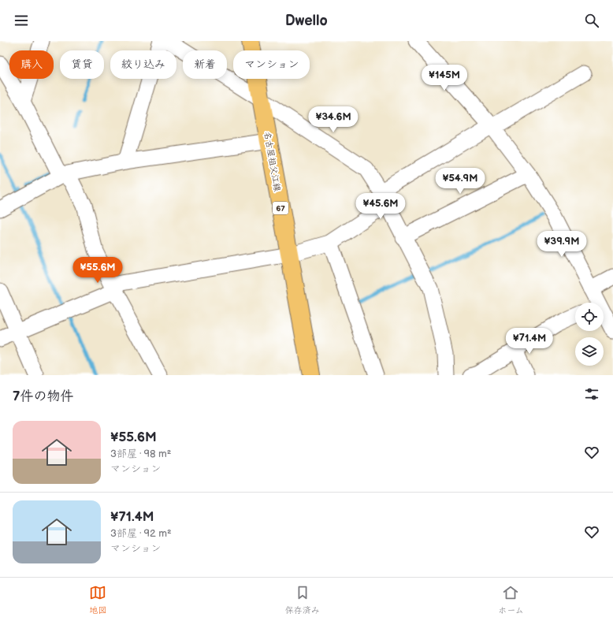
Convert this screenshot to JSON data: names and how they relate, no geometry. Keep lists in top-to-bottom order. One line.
{"streets":{"main road":["名古屋祖父江線","67"]},"page":{"header":"Dwello","chip":["購入","賃貸","絞り込み","新着","マンション"],"price":["¥145M","¥34.6M","¥54.9M","¥45.6M","¥39.9M","¥55.6M","¥71.4M"],"heading":"7件の物件","list":[{"name":"¥55.6M","note":"3部屋 · 98 m² · マンション"},{"name":"¥71.4M","note":"3部屋 · 92 m² · マンション"}],"tabs":["地図","保存済み","ホーム"]}}
